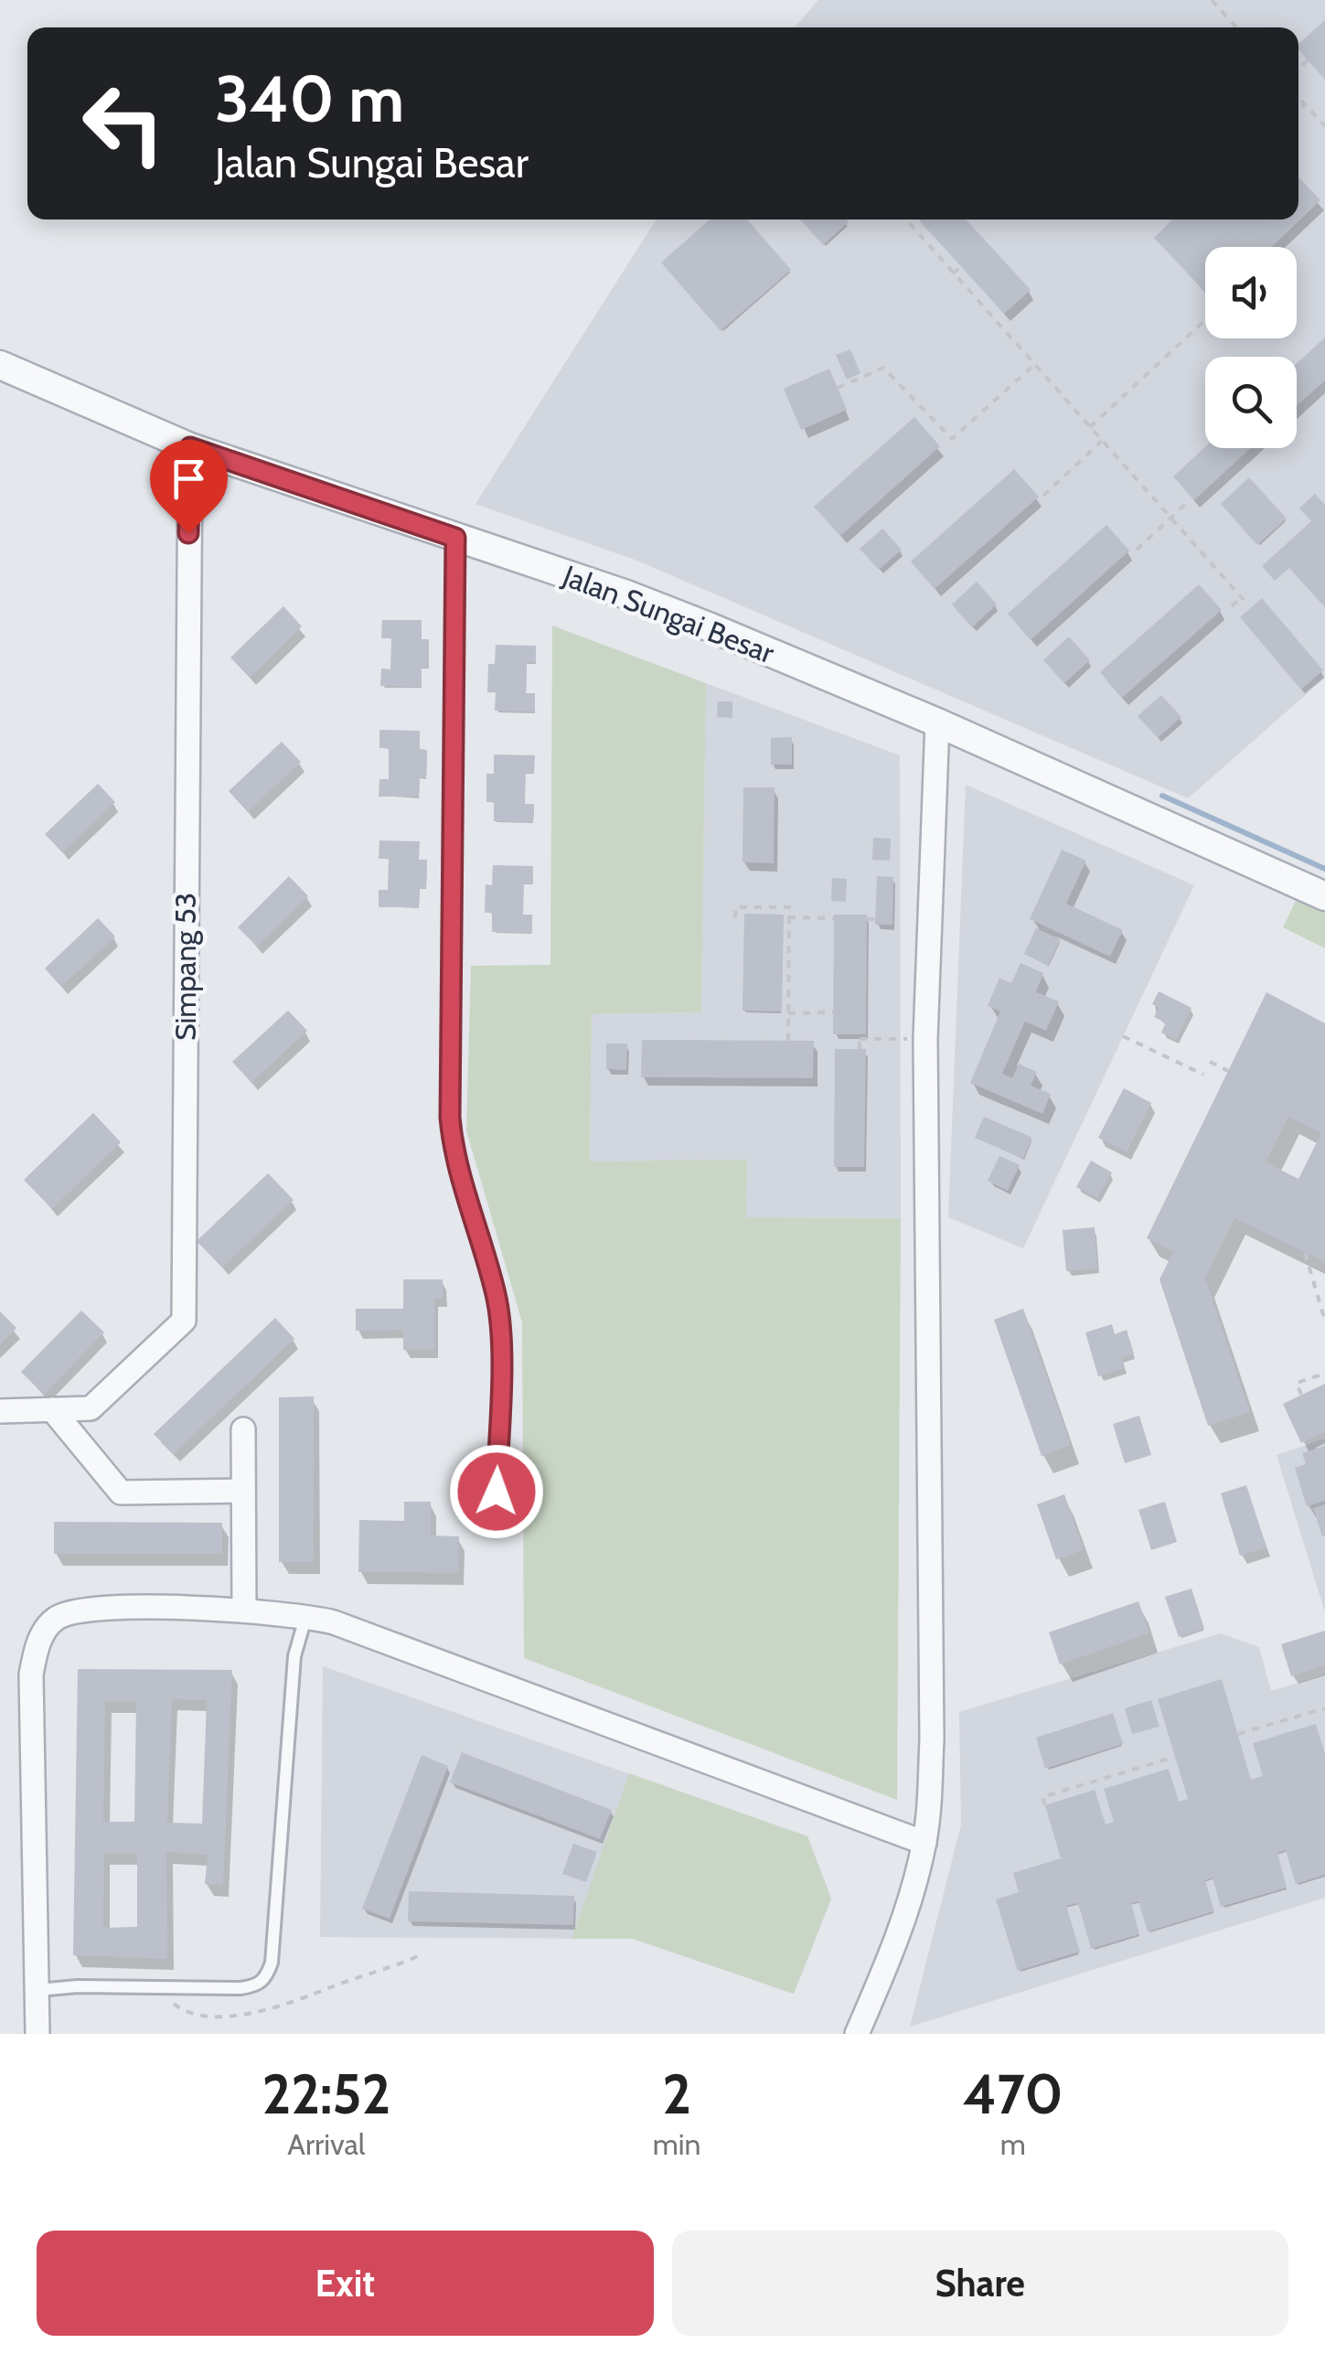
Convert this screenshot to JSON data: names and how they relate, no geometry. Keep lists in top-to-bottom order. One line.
{"streets":{"street":["Jalan Sungai Besar","Simpang 53"]},"crossings":[["Jalan Sungai Besar","Simpang 53"]],"page":{"turn":["340 m","Jalan Sungai Besar"],"eta":["22:52","Arrival","2","min","470","m"],"buttons":["Exit","Share"]}}
